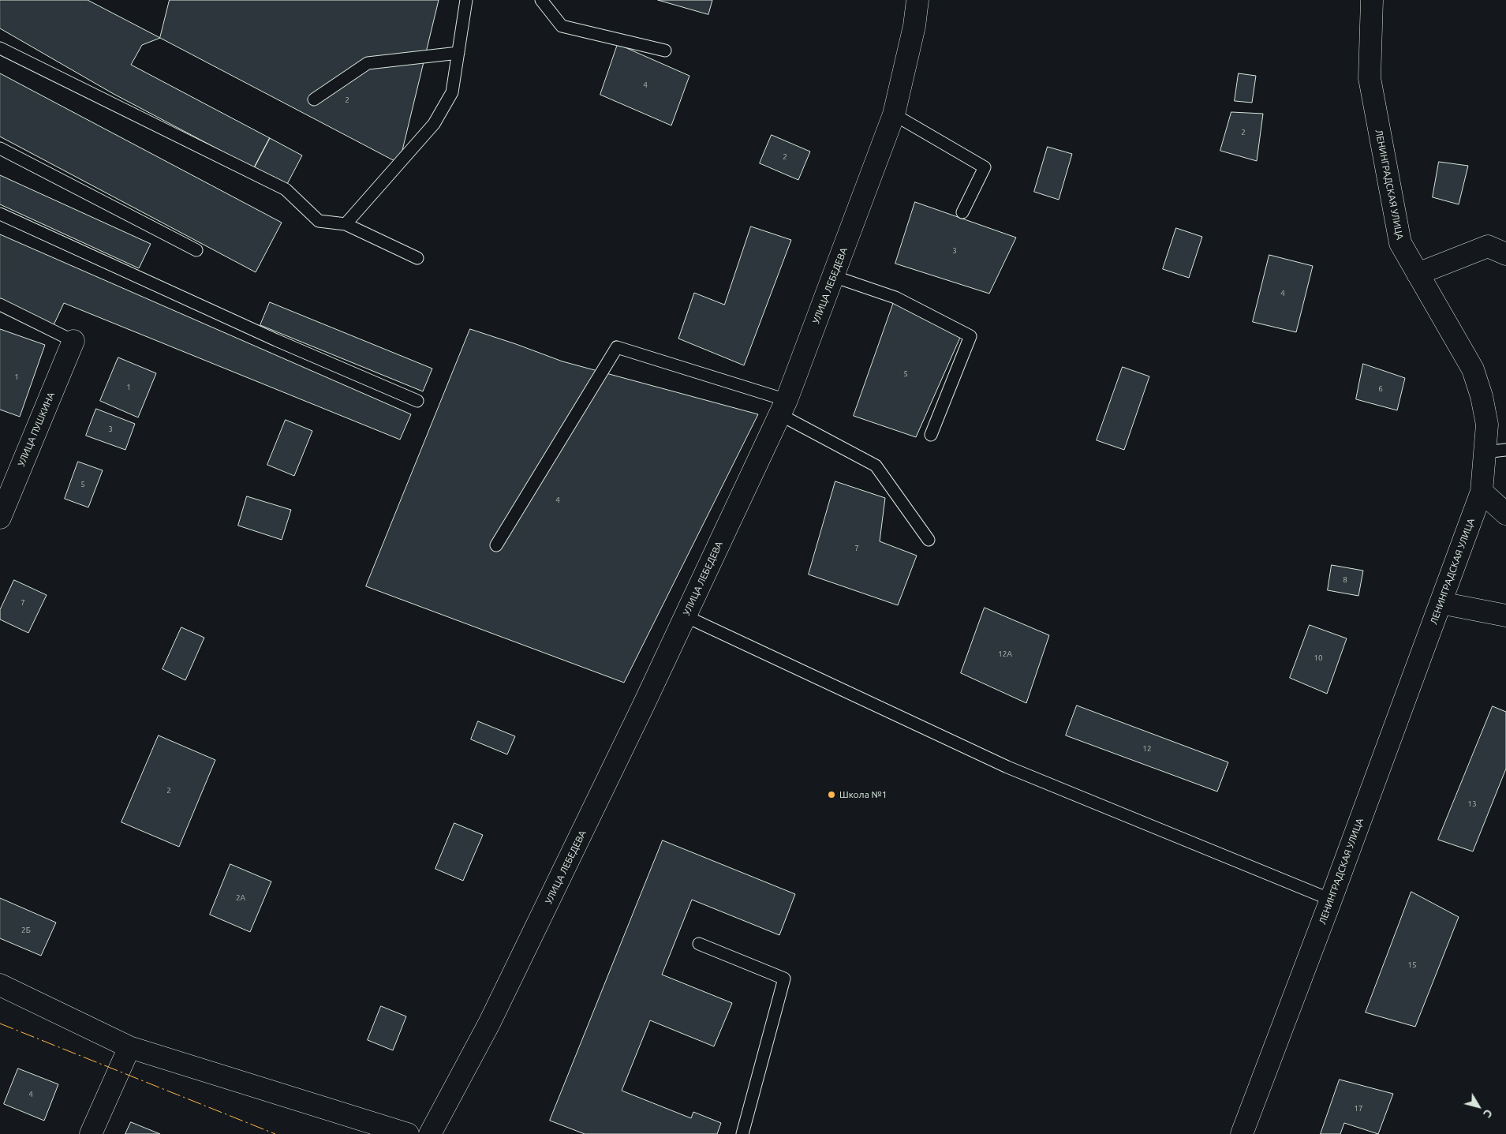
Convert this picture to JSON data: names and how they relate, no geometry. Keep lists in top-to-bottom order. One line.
{"streets":{"street":["ЛЕНИНГРАДСКАЯ УЛИЦА","УЛИЦА ЛЕБЕДЕВА","УЛИЦА ПУШКИНА"]},"places":["Школа №1"],"house_numbers":["4","2","2","2","3","4","5","1","1","6","3","5","4","7","8","7","12А","10","12","2","13","2А","2Б","15","4","17"],"north":"bottom right"}
